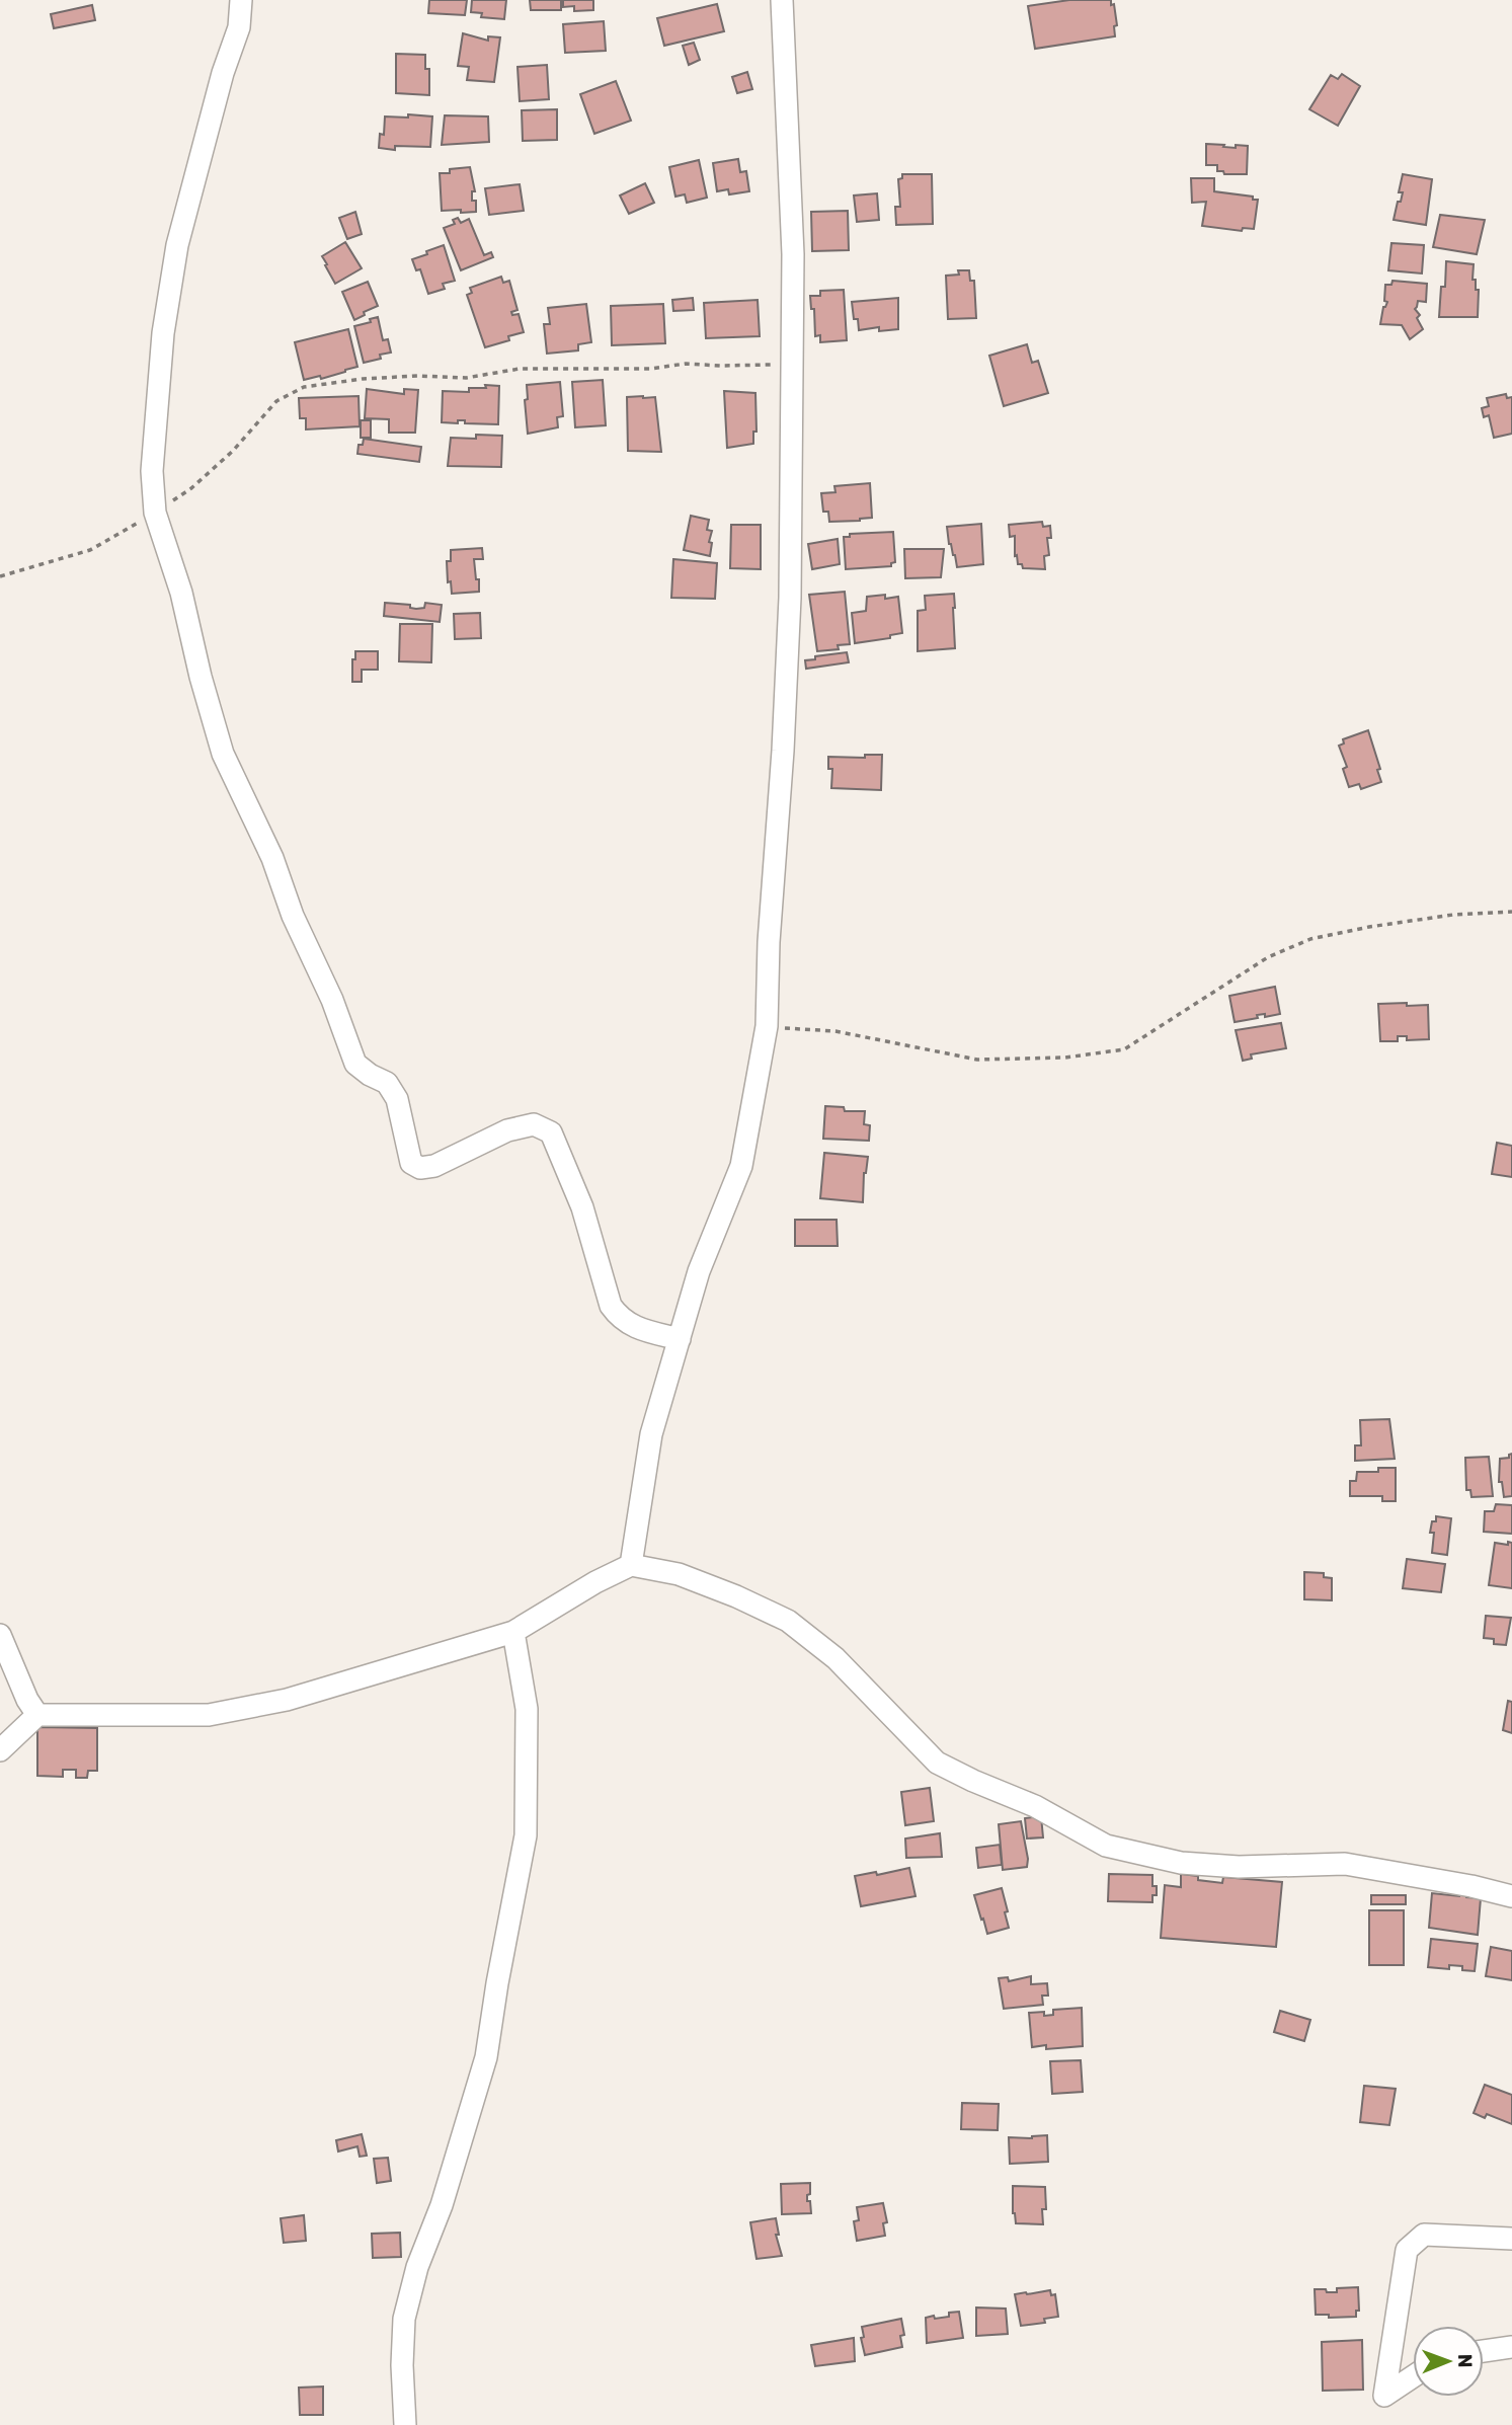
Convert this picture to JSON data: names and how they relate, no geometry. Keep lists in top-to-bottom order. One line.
{"north":"right"}
